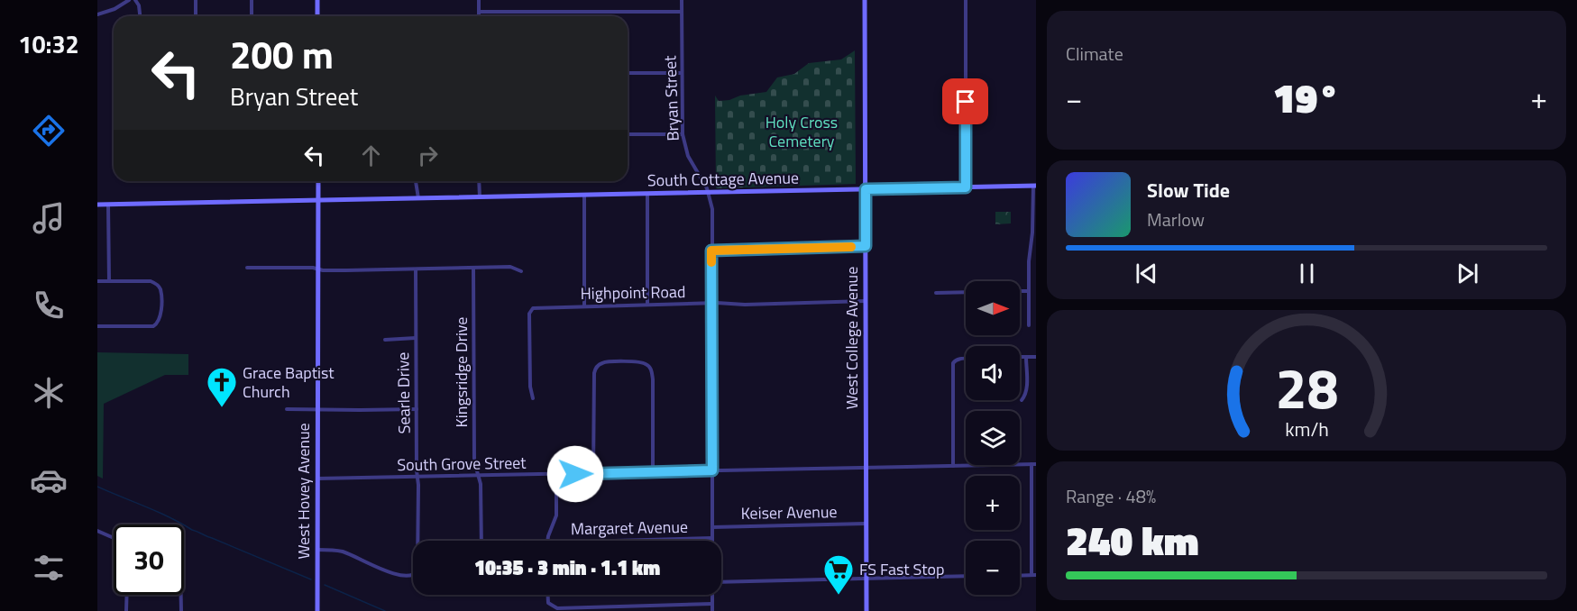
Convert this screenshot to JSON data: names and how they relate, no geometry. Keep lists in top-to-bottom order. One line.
{"streets":{"main road":["South Cottage Avenue","West College Avenue","West Hovey Avenue"],"street":["Bryan Street","Highpoint Road","Kingsridge Drive","Searle Drive","South Grove Street","Keiser Avenue","Margaret Avenue"]},"crossings":[["Bryan Street","South Cottage Avenue"],["Bryan Street","Highpoint Road"],["Bryan Street","South Grove Street"],["Bryan Street","Keiser Avenue"],["Bryan Street","Margaret Avenue"],["South Cottage Avenue","West College Avenue"],["South Cottage Avenue","West Hovey Avenue"],["Highpoint Road","West College Avenue"],["West College Avenue","South Grove Street"],["West College Avenue","Keiser Avenue"],["Kingsridge Drive","South Grove Street"],["Searle Drive","South Grove Street"],["Searle Drive","West Hovey Avenue"],["South Grove Street","West Hovey Avenue"]],"parks":["Holy Cross Cemetery"],"places":{"church":["Grace Baptist Church"],"supermarket":["FS Fast Stop"]},"north":"right","page":{"tabs":"10:32","tile":["Climate",["Range · 48%","240 km"]],"turn":["200 m","Bryan Street"],"heat":["−","19°","+"],"song":["Slow Tide","Marlow"],"map_buttons":["+","−"],"limit":"30","trip":"10:35 · 3 min · 1.1 km","gauge":["28","km/h"]}}
